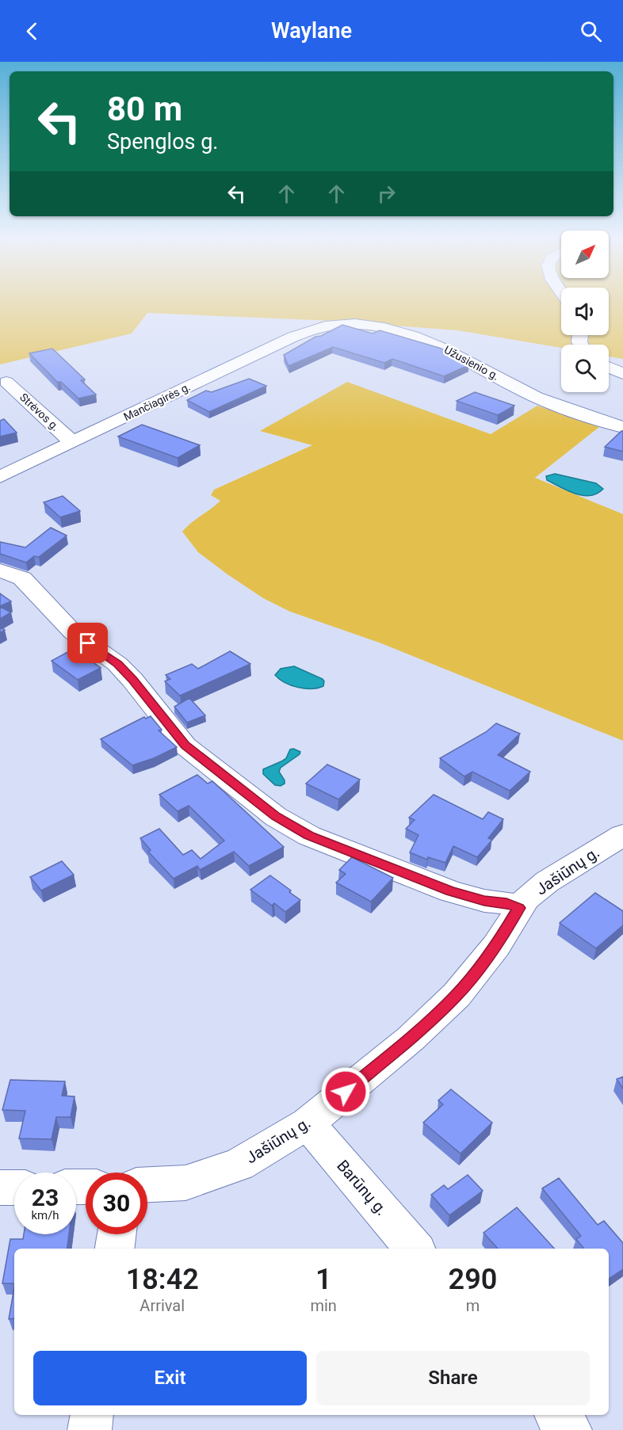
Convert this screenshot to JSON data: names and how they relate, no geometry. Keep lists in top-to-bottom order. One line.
{"streets":{"street":["Užusienio g.","Mančiagirės g.","Strėvos g.","Jašiūnų g.","Barūnų g."]},"crossings":[["Užusienio g.","Mančiagirės g."],["Mančiagirės g.","Strėvos g."],["Jašiūnų g.","Barūnų g."]],"north":"top right","page":{"header":"Waylane","turn":["80 m","Spenglos g."],"speed":"23 km/h","limit":"30","eta":["18:42","Arrival","1","min","290","m"],"buttons":["Exit","Share"]}}
